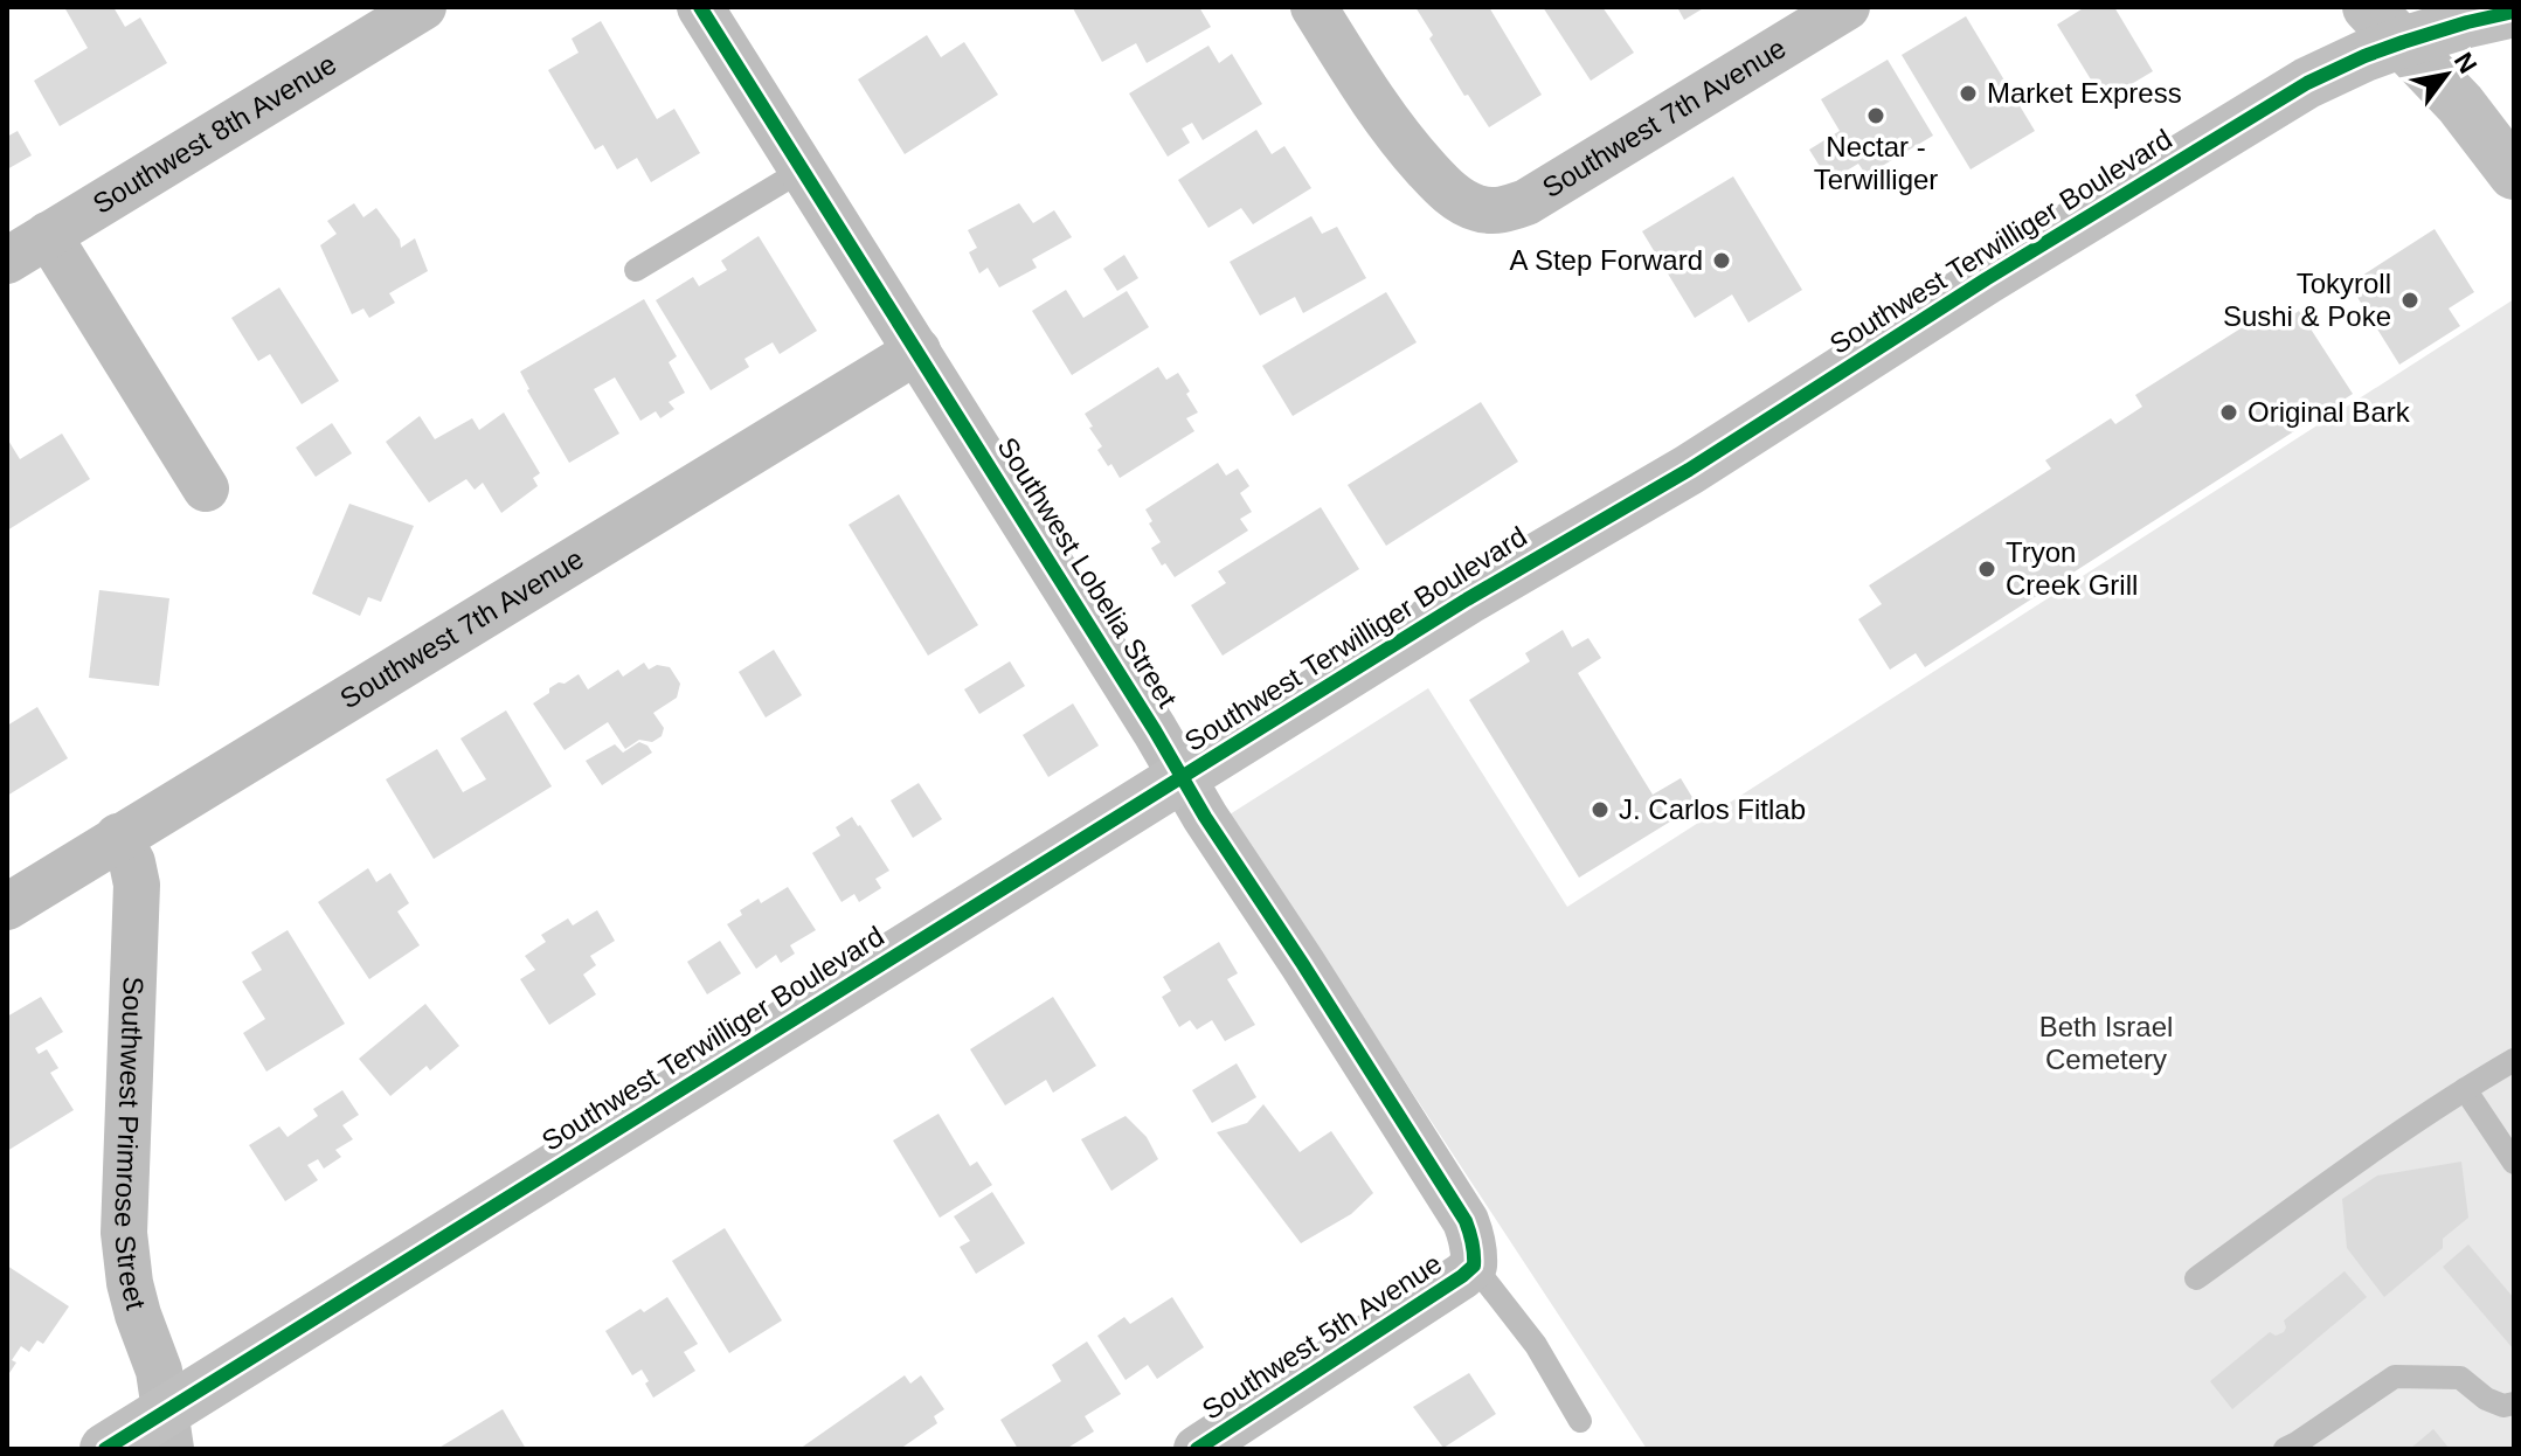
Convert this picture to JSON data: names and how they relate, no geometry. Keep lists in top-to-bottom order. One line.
{"streets":{"main road":["Southwest Terwilliger Boulevard"],"street":["Southwest 7th Avenue","Southwest 8th Avenue","Southwest Lobelia Street","Southwest Primrose Street","Southwest 5th Avenue"]},"crossings":[["Southwest 7th Avenue","Southwest Lobelia Street"],["Southwest 7th Avenue","Southwest Primrose Street"],["Southwest Terwilliger Boulevard","Southwest Lobelia Street"],["Southwest Terwilliger Boulevard","Southwest Primrose Street"],["Southwest Lobelia Street","Southwest 5th Avenue"]],"parks":["Beth Israel Cemetery"],"places":["Market Express","Nectar - Terwilliger","A Step Forward","Tokyroll Sushi & Poke","Original Bark","Tryon Creek Grill","J. Carlos Fitlab"],"north":"top right"}
